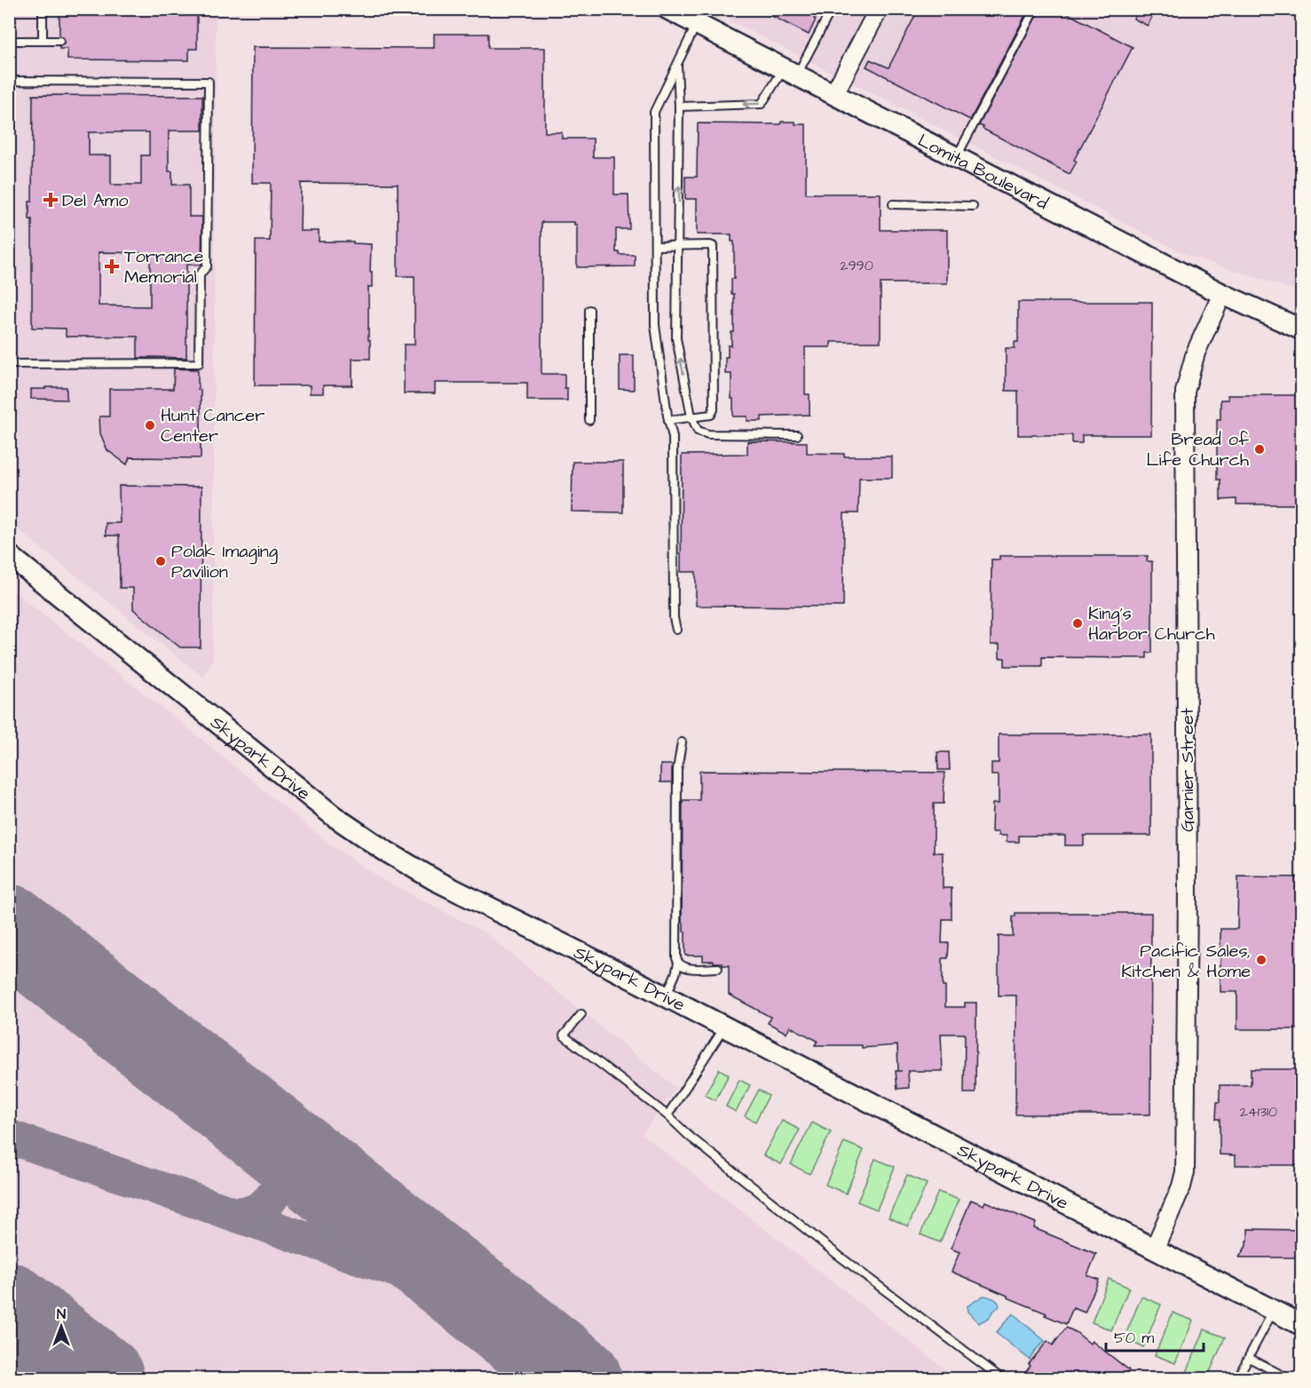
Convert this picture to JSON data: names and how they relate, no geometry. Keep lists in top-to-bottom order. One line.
{"streets":{"main road":["Lomita Boulevard","Skypark Drive"],"street":["Garnier Street"]},"crossings":[["Lomita Boulevard","Garnier Street"],["Skypark Drive","Garnier Street"]],"places":{"health":["Del Amo","Torrance Memorial"],"other":["Hunt Cancer Center","Bread of Life Church","Polak Imaging Pavilion","King's Harbor Church","Pacific Sales, Kitchen & Home"]},"house_numbers":["2990","241310"],"scale_bar":"50 m","north":"top"}
